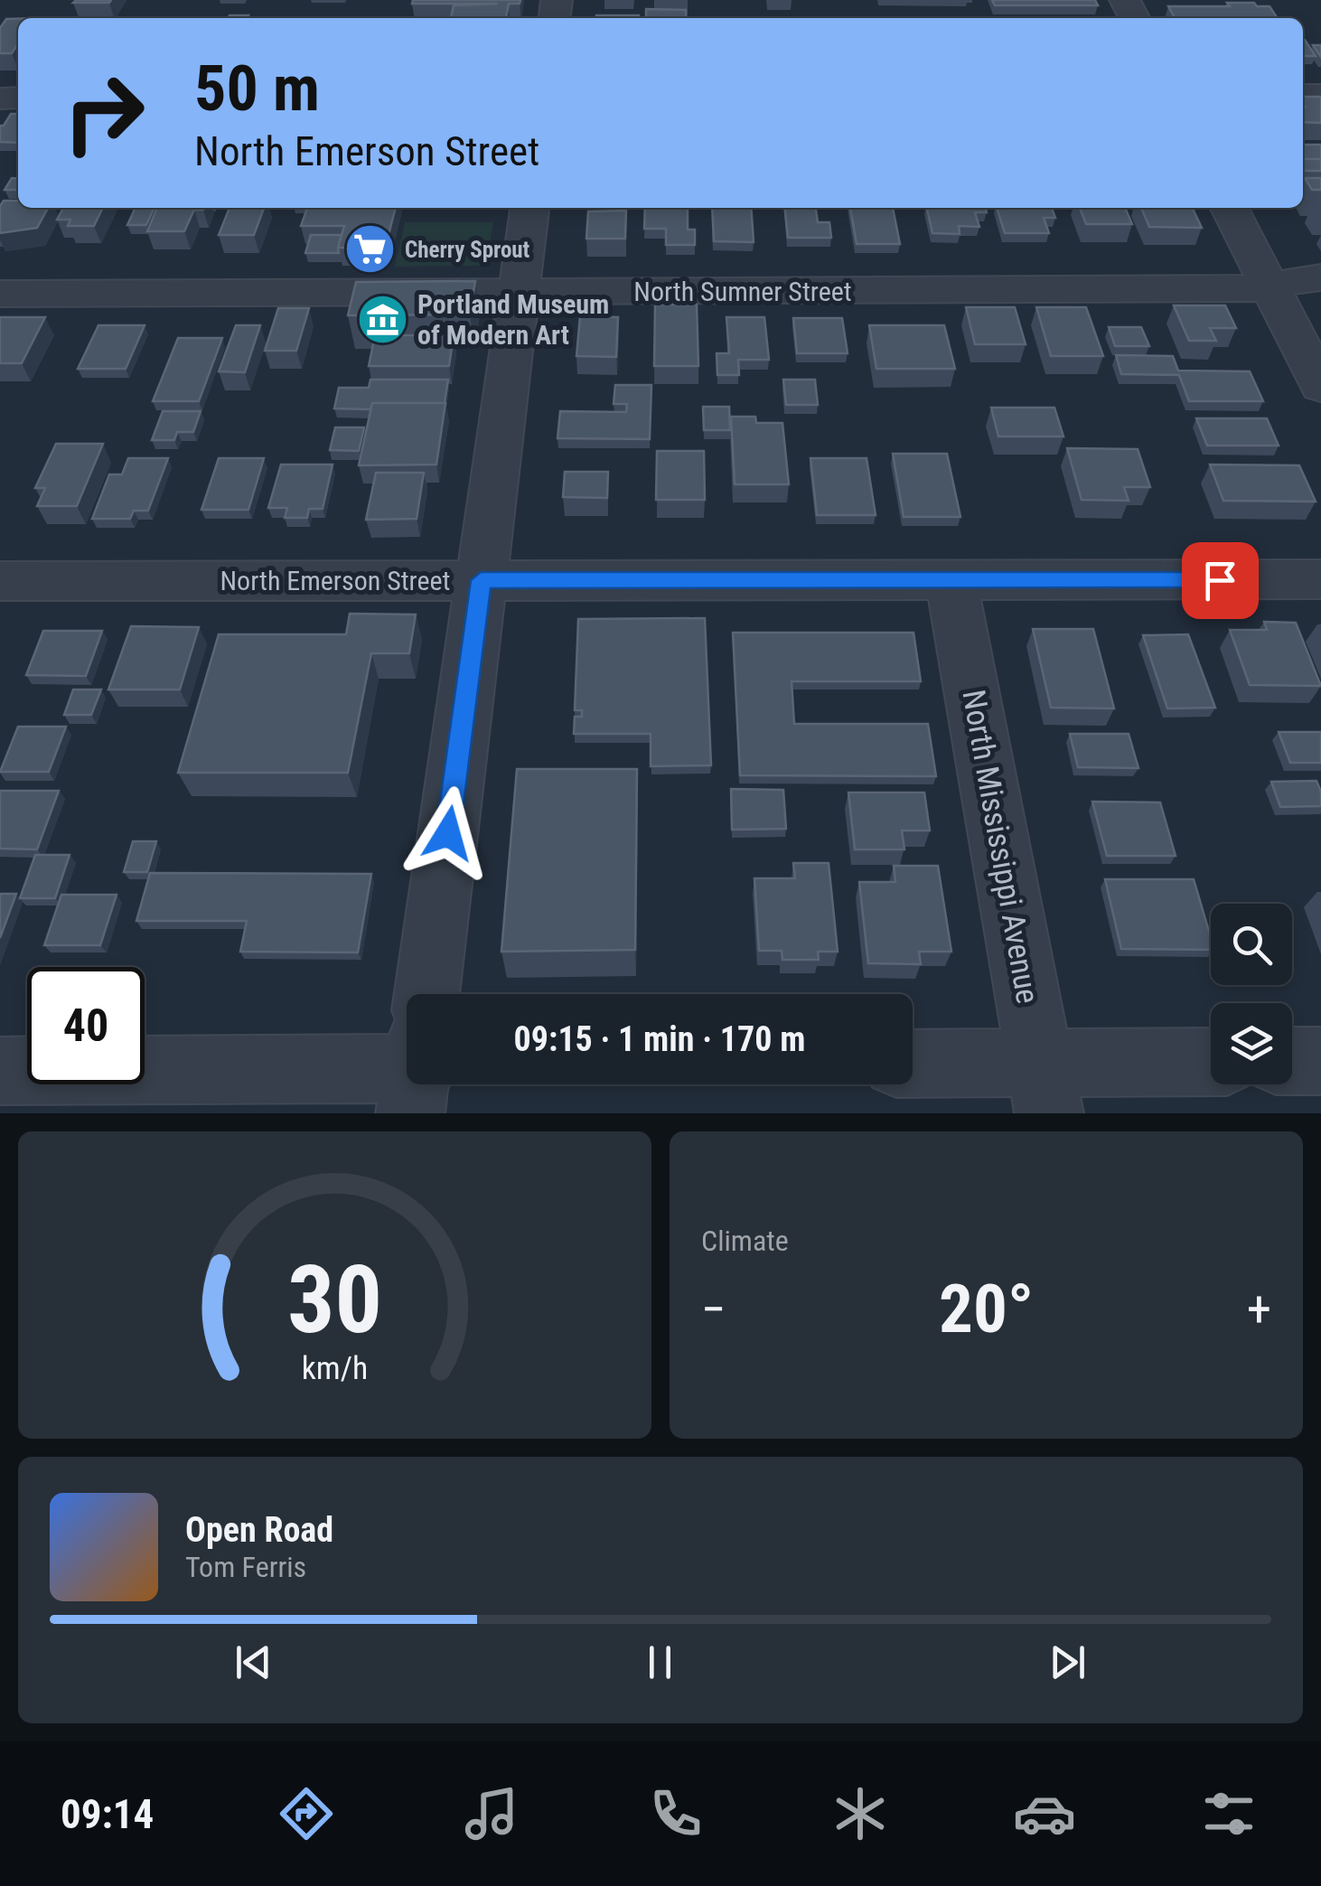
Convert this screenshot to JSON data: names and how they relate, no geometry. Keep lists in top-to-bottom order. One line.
{"streets":{"street":["North Sumner Street","North Emerson Street","North Mississippi Avenue"]},"crossings":[["North Emerson Street","North Mississippi Avenue"]],"places":{"supermarket":["Cherry Sprout"],"museum":["Portland Museum of Modern Art"]},"page":{"turn":["50 m","North Emerson Street"],"limit":"40","trip":"09:15 · 1 min · 170 m","tile":"Climate","heat":["−","20°","+"],"song":["Open Road","Tom Ferris"],"tabs":"09:14","gauge":["30","km/h"]}}
